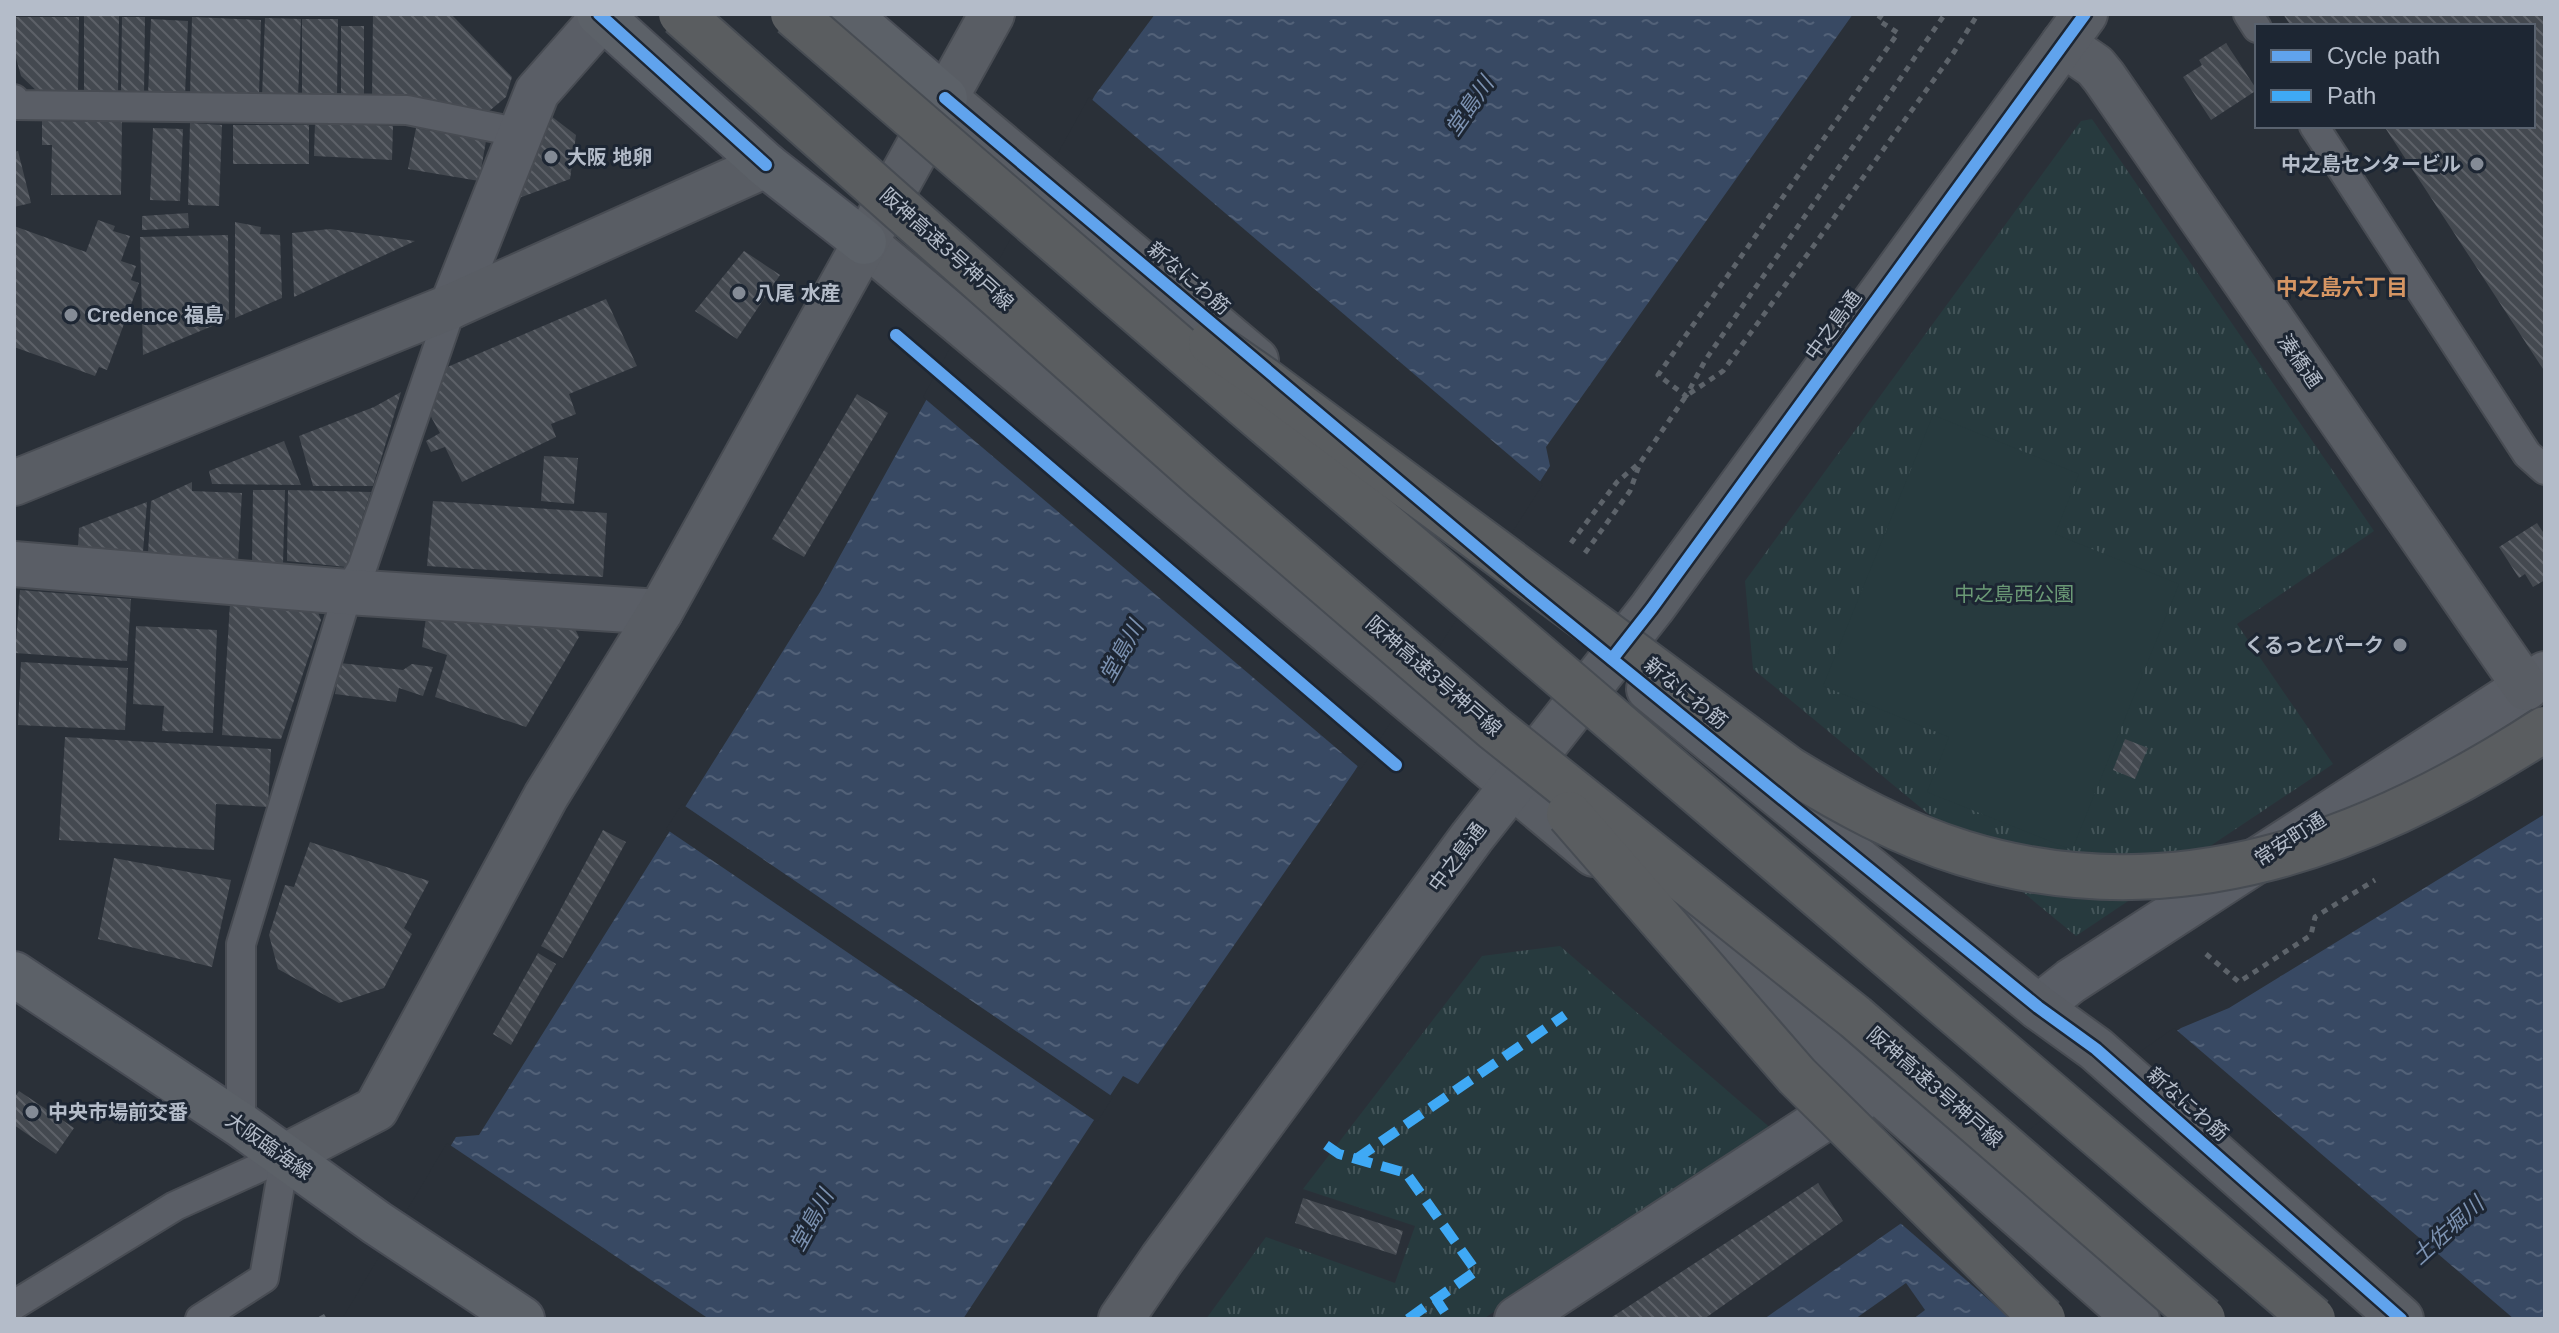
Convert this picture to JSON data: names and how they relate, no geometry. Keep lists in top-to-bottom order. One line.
{"streets":{"highway":["阪神高速3号神戸線"],"main road":["新なにわ筋","大阪臨海線"],"street":["中之島通","湊橋通","常安町通"]},"crossings":[["新なにわ筋","中之島通"],["新なにわ筋","常安町通"],["中之島通","湊橋通"],["湊橋通","常安町通"]],"districts":["中之島六丁目"],"water":["堂島川","土佐堀川"],"parks":["中之島西公園"],"places":["大阪 地卵","中之島センタービル","八尾 水産","Credence 福島","くるっとパーク","中央市場前交番"],"legend":["Cycle path","Path"]}
